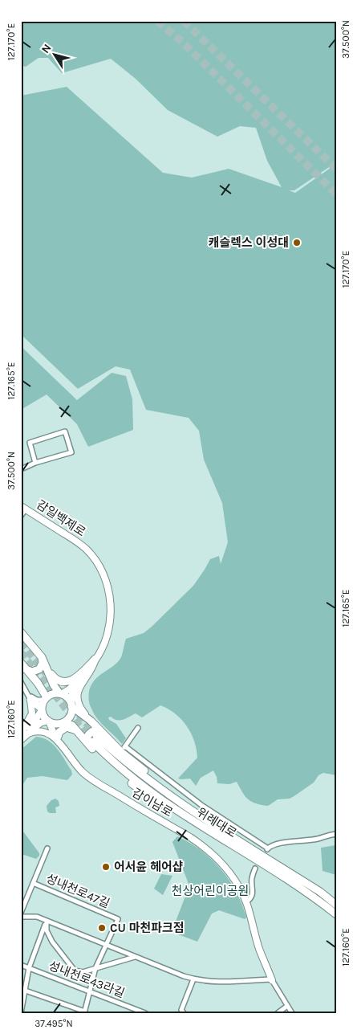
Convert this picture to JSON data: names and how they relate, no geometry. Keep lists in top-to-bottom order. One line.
{"streets":{"main road":["감일백제로","감이남로","위례대로"],"street":["성내천로47길","성내천로43라길"]},"crossings":[["성내천로47길","성내천로43라길"]],"parks":["천상어린이공원"],"places":["캐슬렉스 이성대","어서윤 헤어샵","CU 마천파크점"],"north":"top left","coordinates":["37.500°N","127.170°E","127.165°E","127.160°E","37.495°N"]}
